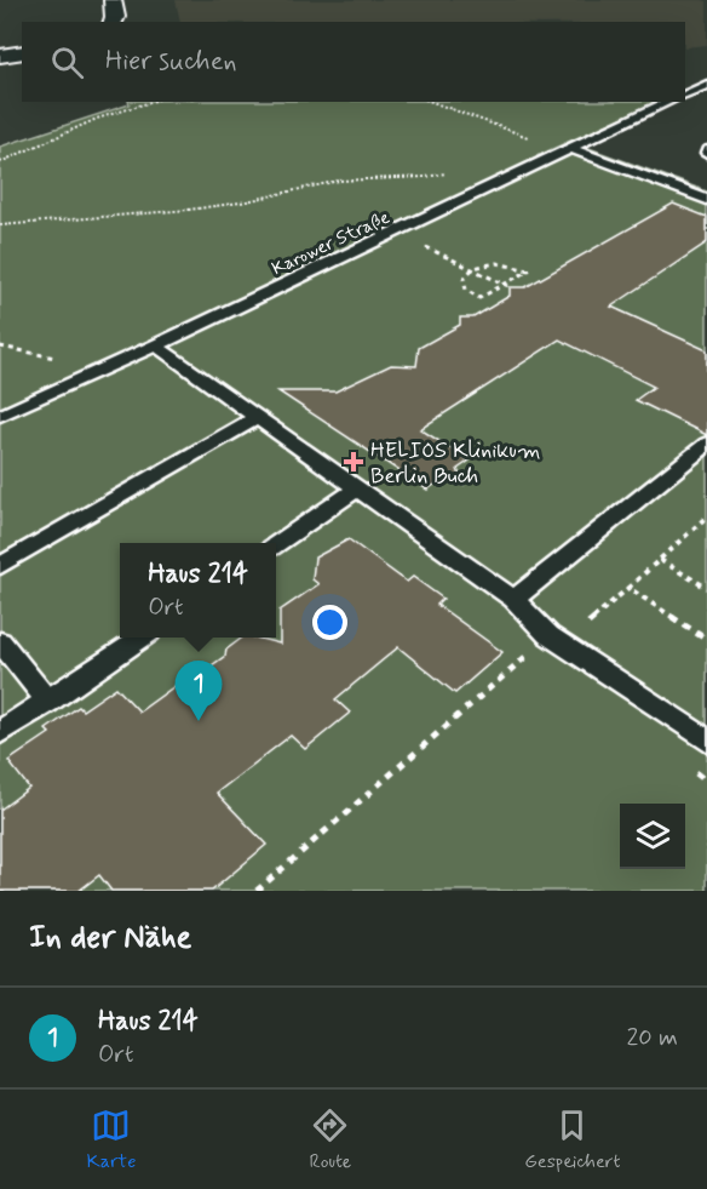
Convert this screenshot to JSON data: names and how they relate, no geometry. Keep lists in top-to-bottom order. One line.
{"streets":{"lane":["Karower Straße"]},"places":{"health":["HELIOS Klinikum Berlin Buch"]},"page":{"search":"Hier suchen","popup":["Haus 214","Ort"],"pins":"1","heading":"In der Nähe","list":[{"mark":"1","name":"Haus 214","note":"Ort","value":"20 m"}],"nav":["Karte","Route","Gespeichert"]}}
